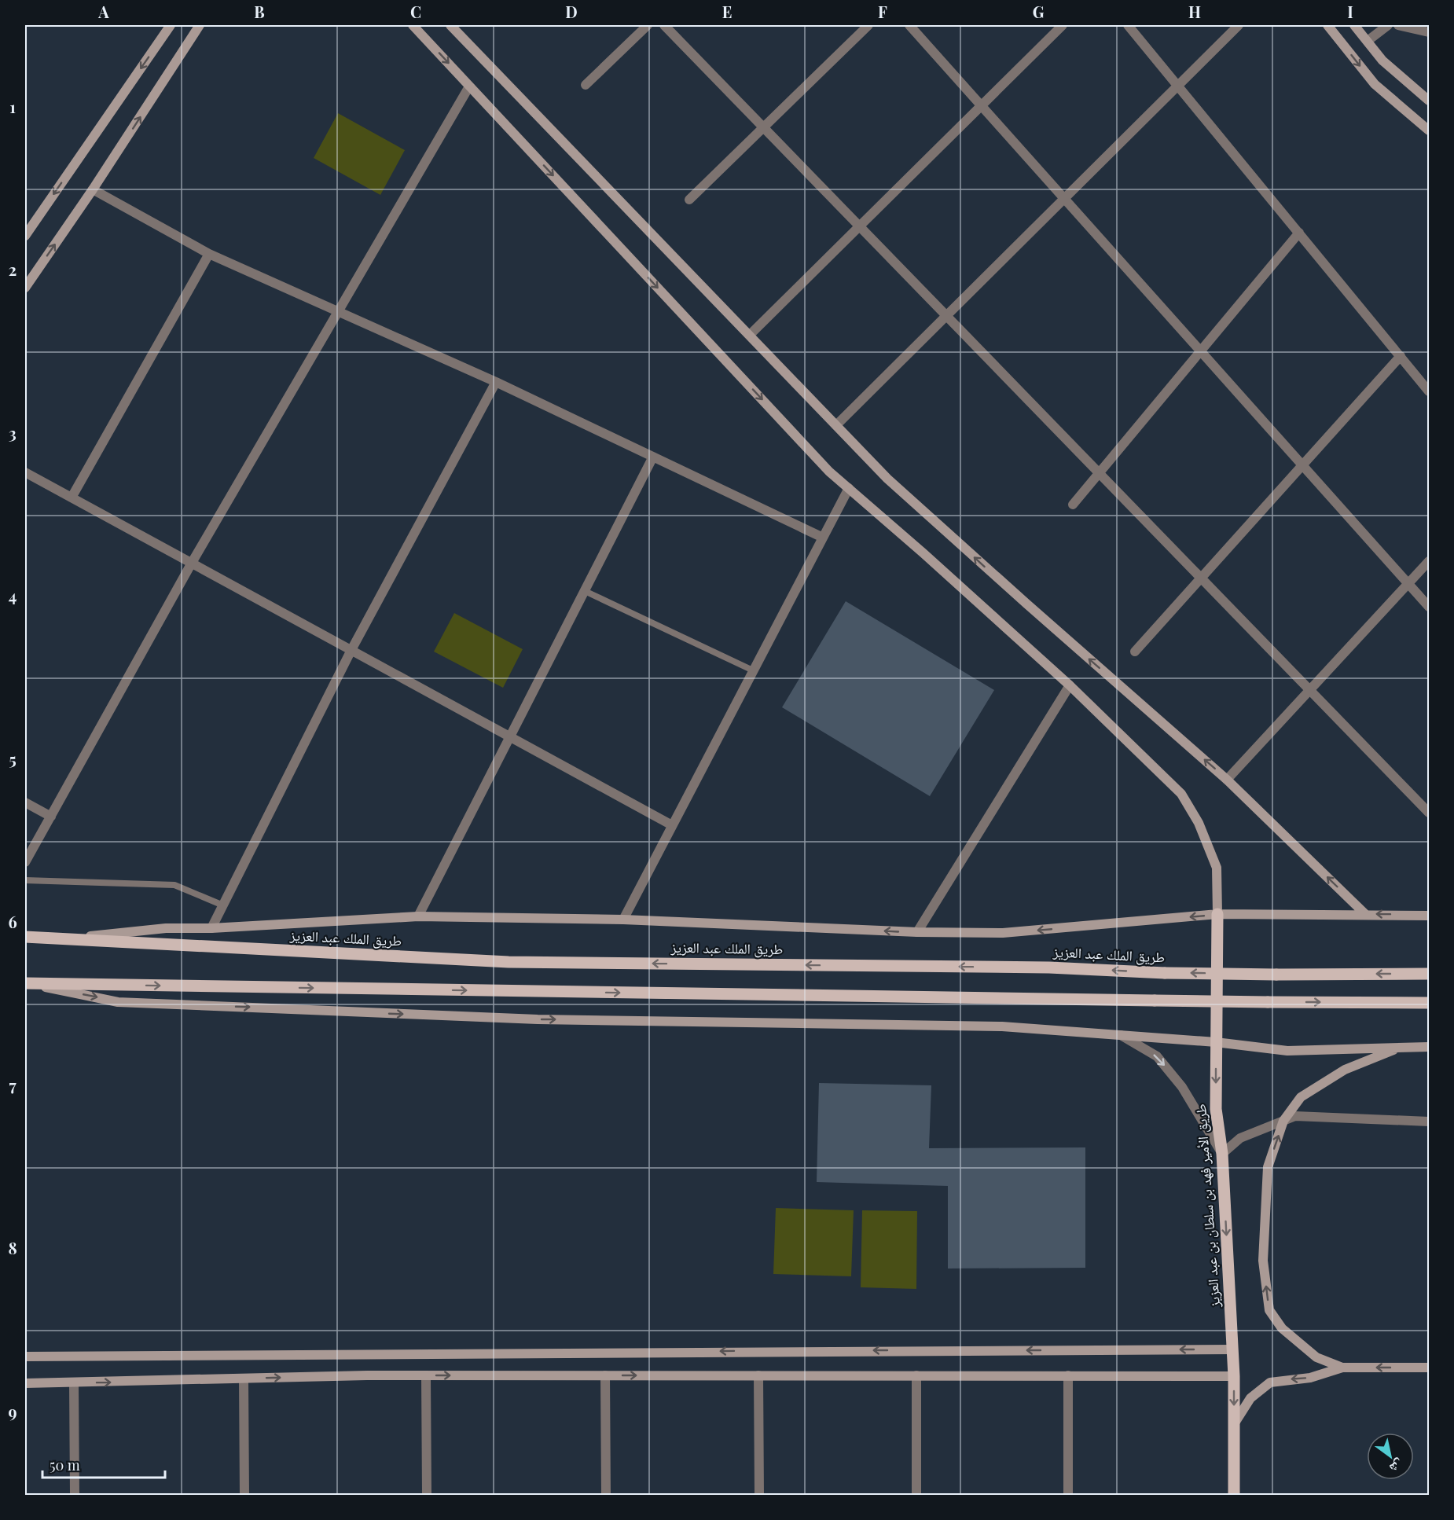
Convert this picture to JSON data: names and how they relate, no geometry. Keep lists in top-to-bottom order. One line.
{"streets":{"main road":["طريق الملك عبد العزيز","طريق الأمير فهد بن سلطان بن عبد العزيز"]},"one_way":["طريق الأمير فهد بن سلطان بن عبد العزيز"],"scale_bar":"50 m","north":"bottom right","grid":{"columns":["A","B","C","D","E","F","G","H","I"],"rows":["1","2","3","4","5","6","7","8","9"]}}
